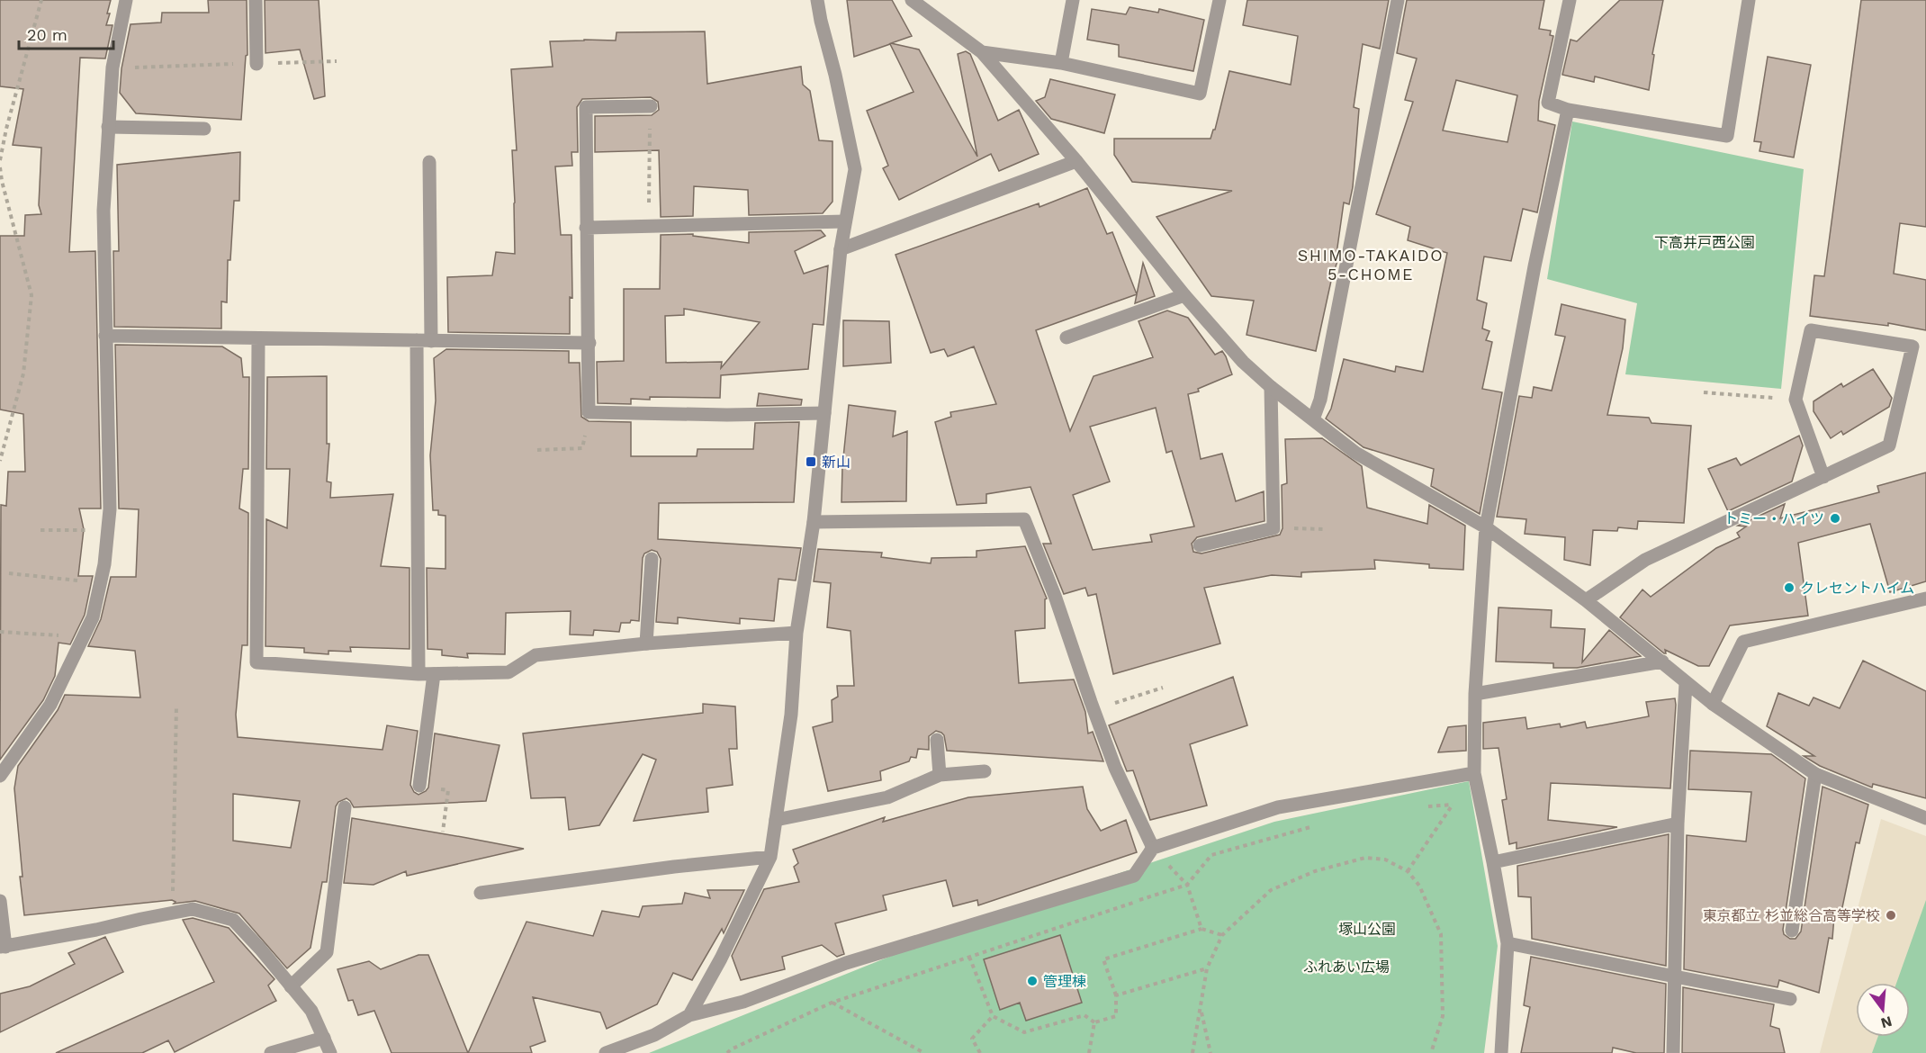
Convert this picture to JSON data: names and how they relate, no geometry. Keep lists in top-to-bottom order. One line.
{"districts":["SHIMO-TAKAIDO 5-CHOME"],"parks":["下高井戸西公園","塚山公園","ふれあい広場"],"places":{"transit":["新山"],"other":["トミー・ハイツ","クレセントハイム","東京都立 杉並総合高等学校","管理棟"]},"scale_bar":"20 m","north":"bottom"}
